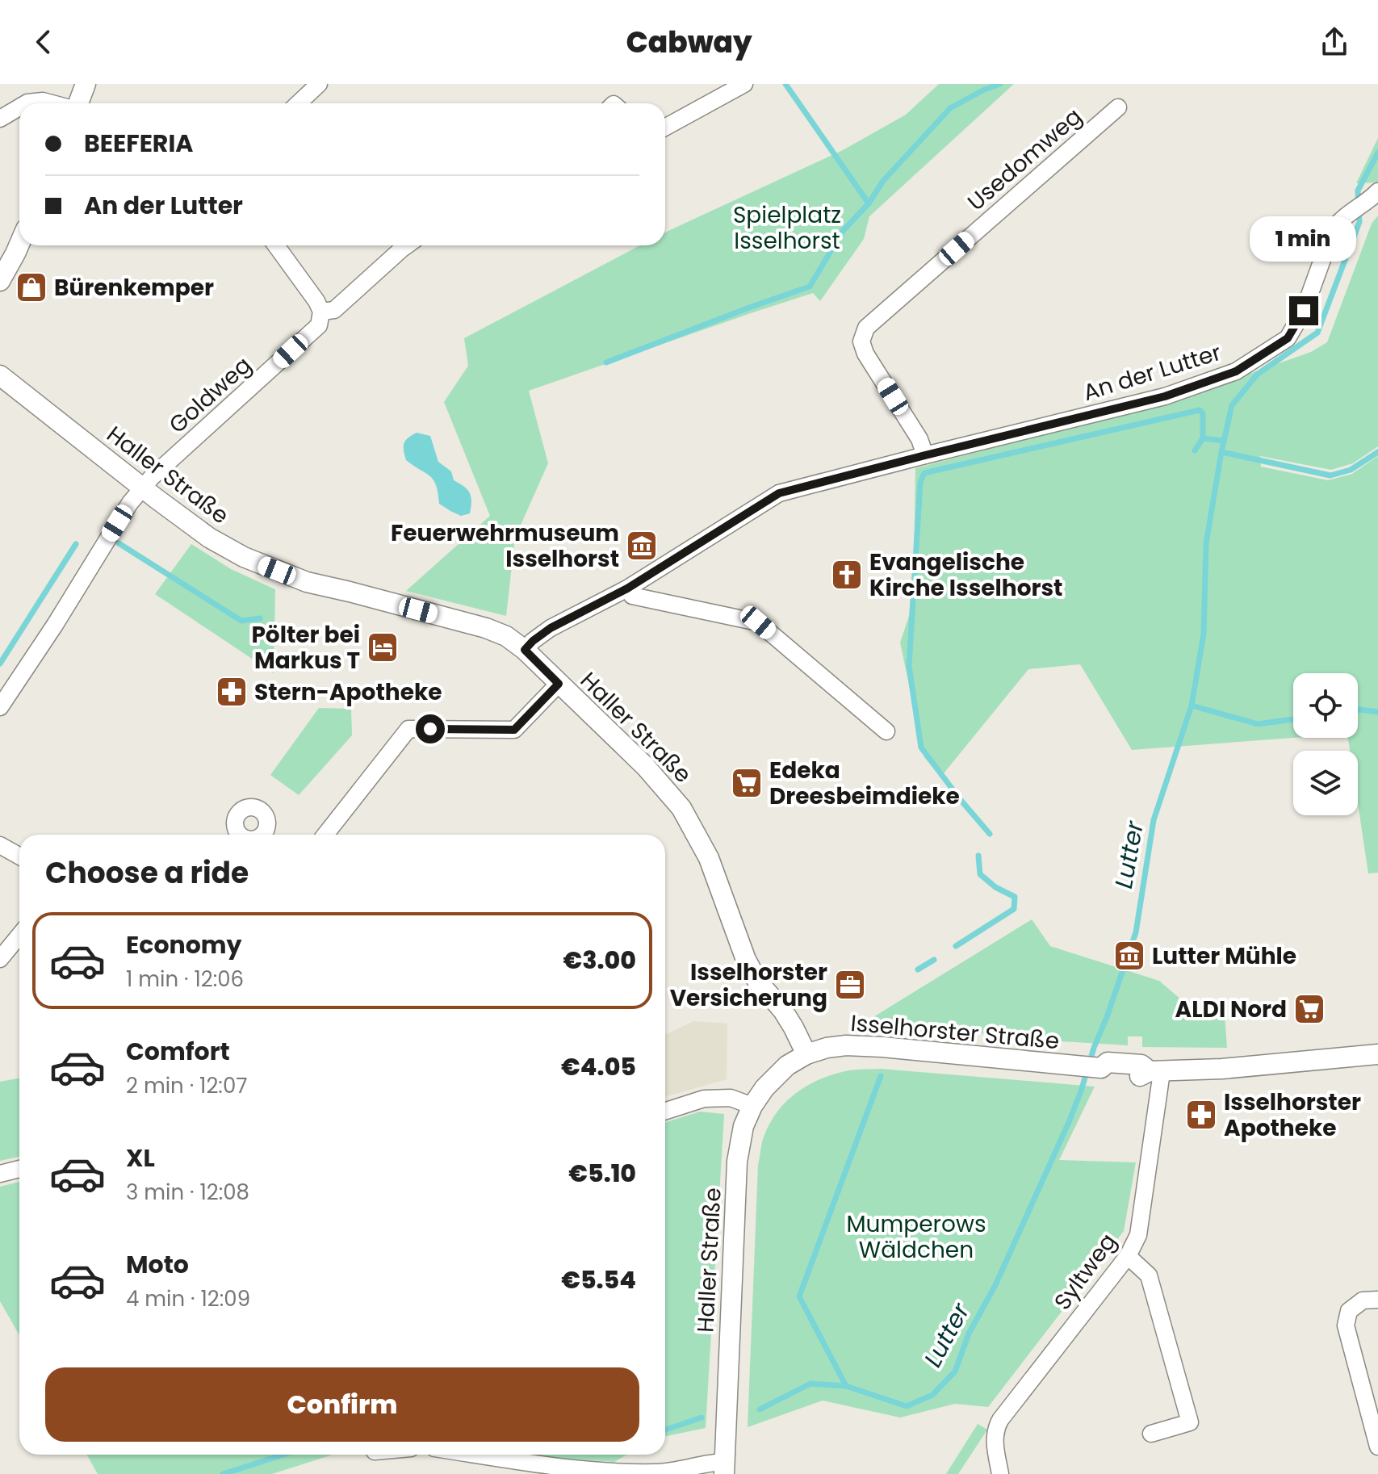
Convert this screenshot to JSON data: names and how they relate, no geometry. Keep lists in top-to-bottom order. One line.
{"streets":{"street":["Usedomweg","An der Lutter","Goldweg","Haller Straße","Isselhorster Straße","Syltweg"]},"crossings":[["Usedomweg","An der Lutter"],["An der Lutter","Haller Straße"],["Goldweg","Haller Straße"],["Haller Straße","Isselhorster Straße"],["Isselhorster Straße","Syltweg"]],"water":["Lutter"],"parks":["Spielplatz Isselhorst","Mumperows Wäldchen"],"places":{"shop":["Bürenkemper"],"museum":["Feuerwehrmuseum Isselhorst","Lutter Mühle"],"church":["Evangelische Kirche Isselhorst"],"hotel":["Pölter bei Markus T"],"pharmacy":["Stern-Apotheke","Isselhorster Apotheke"],"supermarket":["Edeka Dreesbeimdieke","ALDI Nord"],"office":["Isselhorster Versicherung"]},"page":{"header":"Cabway","banner":["BEEFERIA","An der Lutter"],"bubble":"1 min","heading":"Choose a ride","list":[{"name":"Economy","note":"1 min · 12:06","value":"€3.00"},{"name":"Comfort","note":"2 min · 12:07","value":"€4.05"},{"name":"XL","note":"3 min · 12:08","value":"€5.10"},{"name":"Moto","note":"4 min · 12:09","value":"€5.54"}],"buttons":"Confirm"}}
